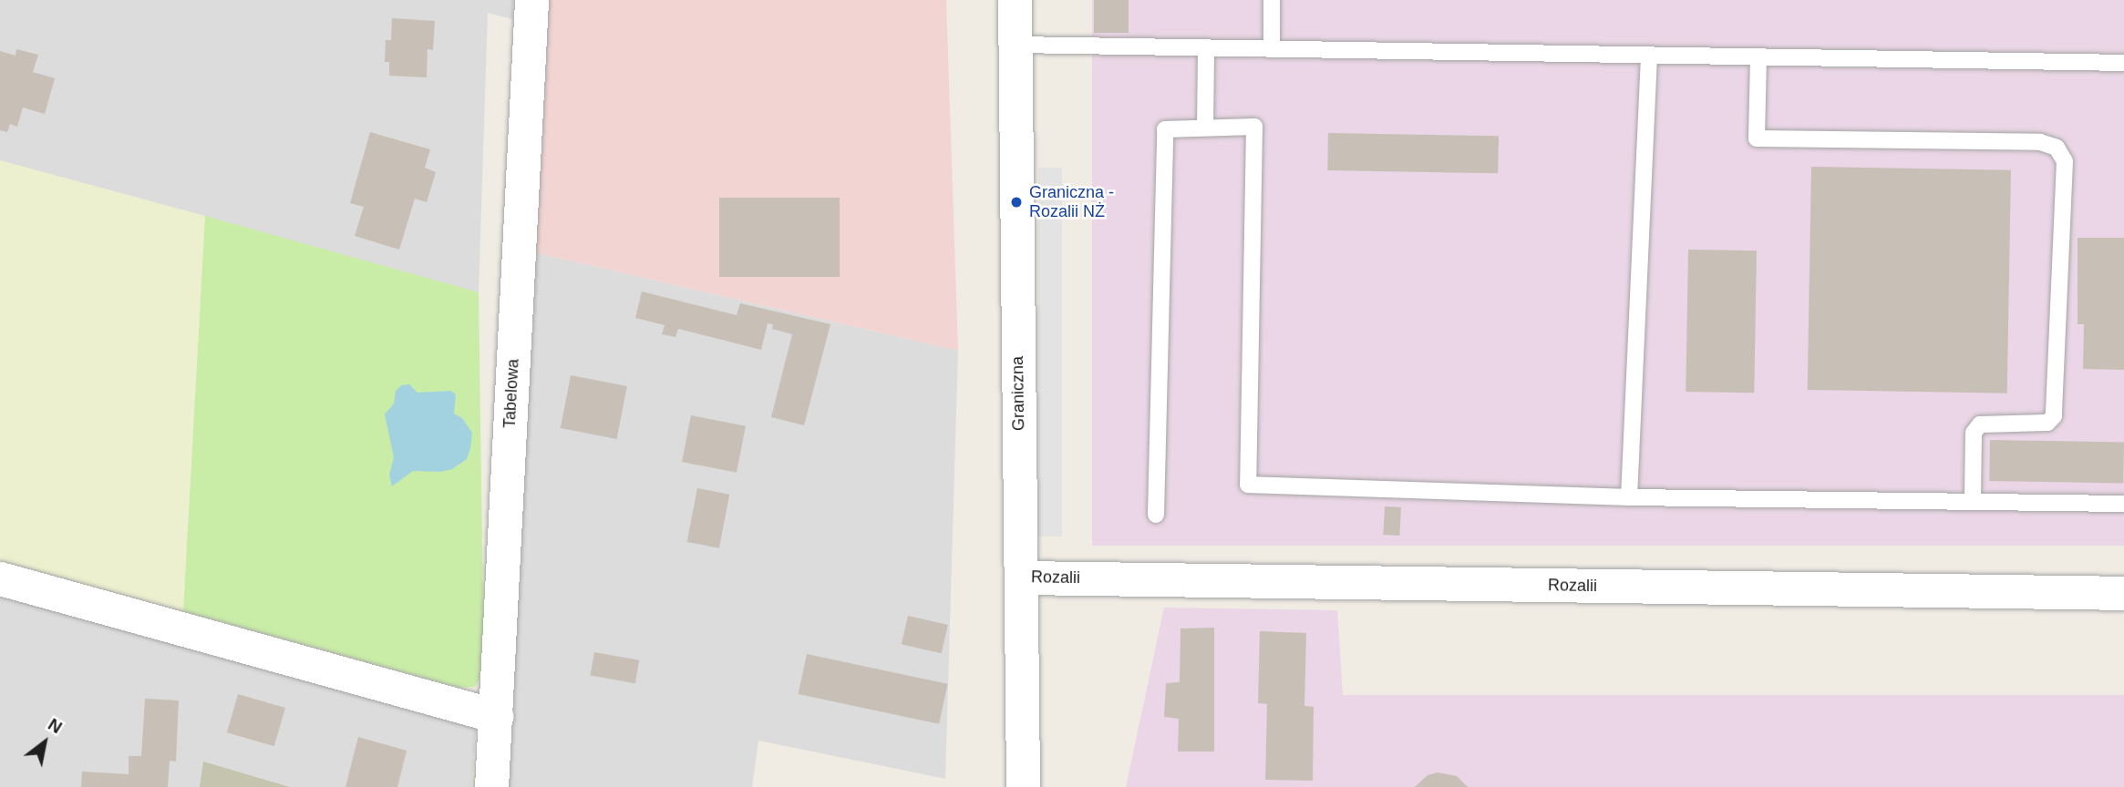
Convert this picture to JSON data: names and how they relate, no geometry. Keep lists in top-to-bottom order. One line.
{"streets":{"street":["Tabelowa","Graniczna","Rozalii"]},"crossings":[["Graniczna","Rozalii"]],"places":["Graniczna - Rozalii NŻ"],"north":"top right"}
